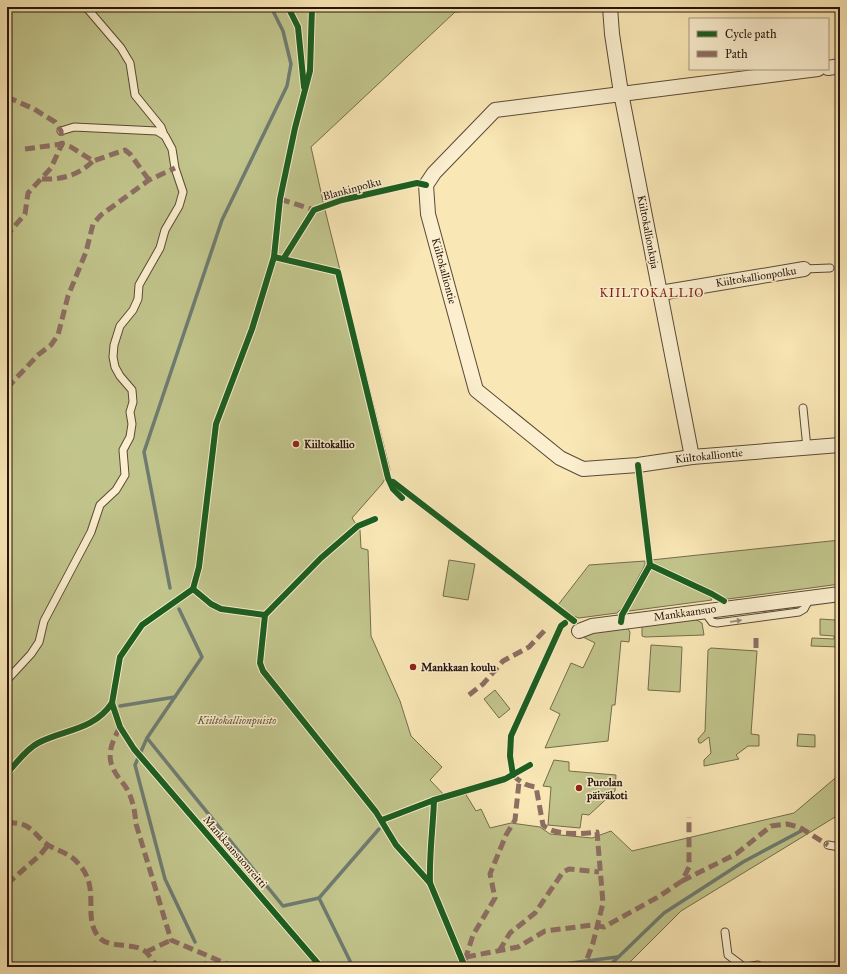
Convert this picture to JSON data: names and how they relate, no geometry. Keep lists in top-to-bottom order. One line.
{"streets":{"street":["Kiiltokallionkuja","Kiiltokalliontie","Kiiltokallionpolku","Mankkaansuo"],"cycle path":["Blankinpolku","Mankkaansuonreitti"]},"crossings":[["Kiiltokallionkuja","Kiiltokalliontie"],["Kiiltokallionkuja","Kiiltokallionpolku"]],"districts":["KIILTOKALLIO"],"parks":["Kiiltokallionpuisto"],"places":["Kiiltokallio","Mankkaan koulu","Purolan päiväkoti"],"legend":["Cycle path","Path"]}
